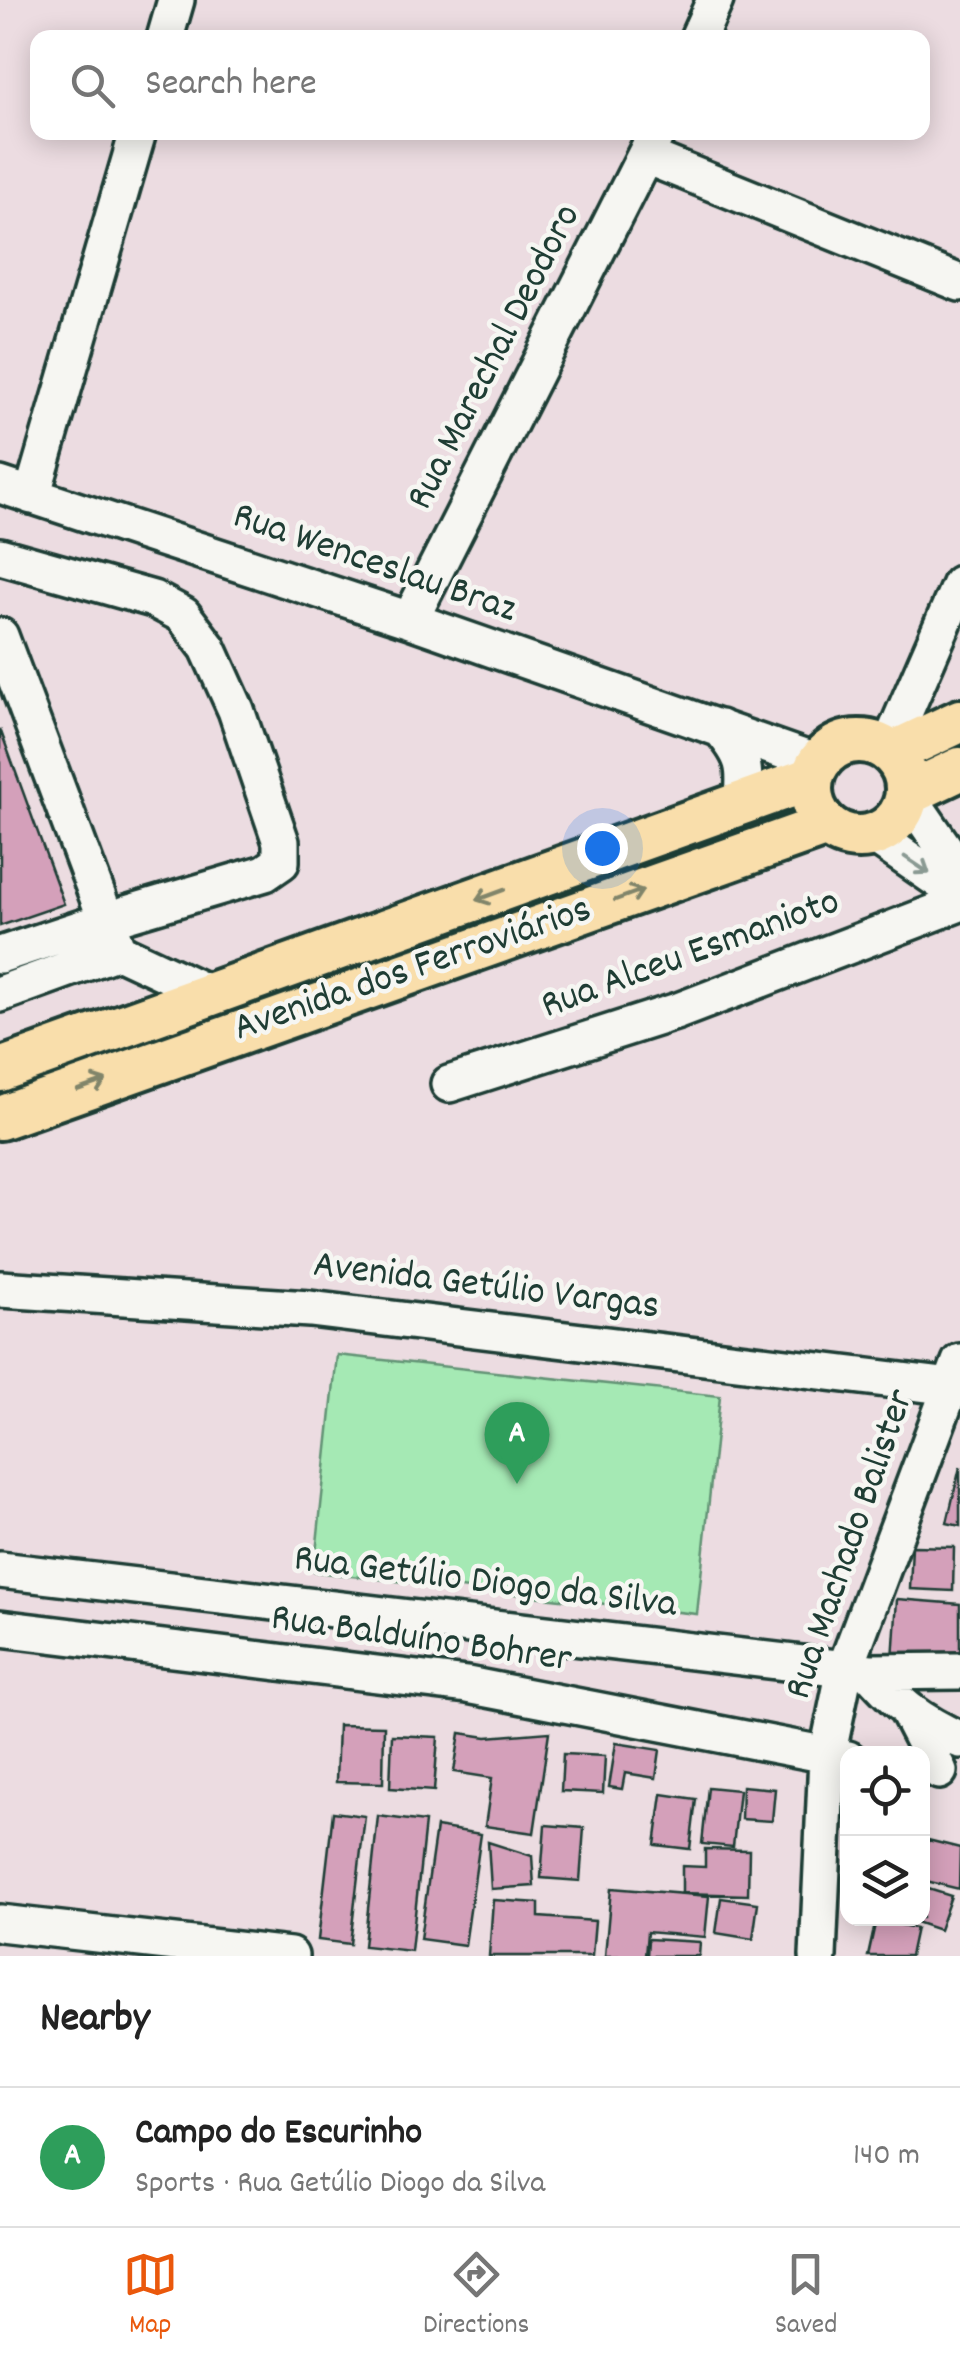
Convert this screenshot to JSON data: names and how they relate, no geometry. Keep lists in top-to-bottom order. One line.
{"streets":{"main road":["Avenida dos Ferroviários"],"street":["Rua Marechal Deodoro","Rua Wenceslau Braz","Rua Alceu Esmanioto","Avenida Getúlio Vargas","Rua Machado Balister","Rua Getúlio Diogo da Silva","Rua Balduíno Bohrer"]},"crossings":[["Rua Marechal Deodoro","Rua Wenceslau Braz"],["Rua Wenceslau Braz","Avenida dos Ferroviários"],["Avenida Getúlio Vargas","Rua Machado Balister"],["Rua Machado Balister","Rua Getúlio Diogo da Silva"],["Rua Machado Balister","Rua Balduíno Bohrer"]],"page":{"search":"Search here","pins":"A","heading":"Nearby","list":[{"mark":"A","name":"Campo do Escurinho","note":"Sports · Rua Getúlio Diogo da Silva","value":"140 m"}],"nav":["Map","Directions","Saved"]}}
